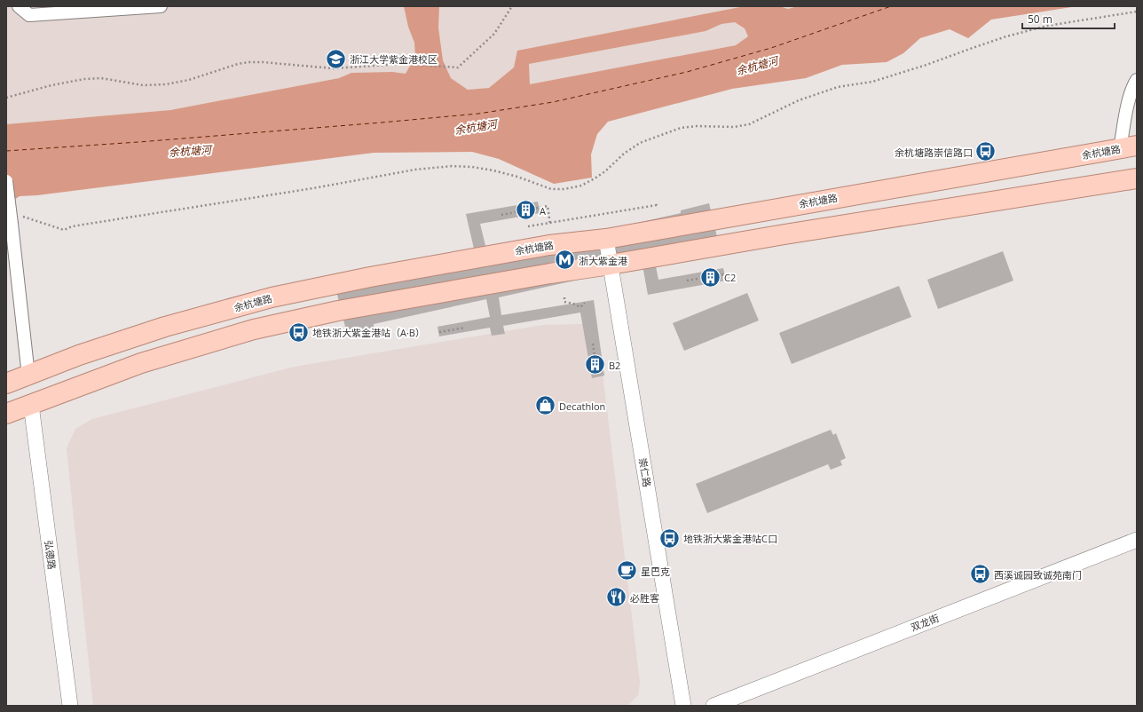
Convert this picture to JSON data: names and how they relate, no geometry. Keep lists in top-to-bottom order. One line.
{"streets":{"main road":["余杭塘路"],"street":["崇仁路","弘德路","双龙街"]},"crossings":[["余杭塘路","崇仁路"]],"water":["余杭塘河"],"places":{"school or university":["浙江大学紫金港校区"],"bus stop":["余杭塘路崇信路口","地铁浙大紫金港站（A·B）","地铁浙大紫金港站C口","西溪诚园致诚苑南门"],"building":["A","C2","B2"],"metro station":["浙大紫金港"],"shop":["Decathlon"],"cafe":["星巴克"],"restaurant":["必胜客"]},"scale_bar":"50 m"}
